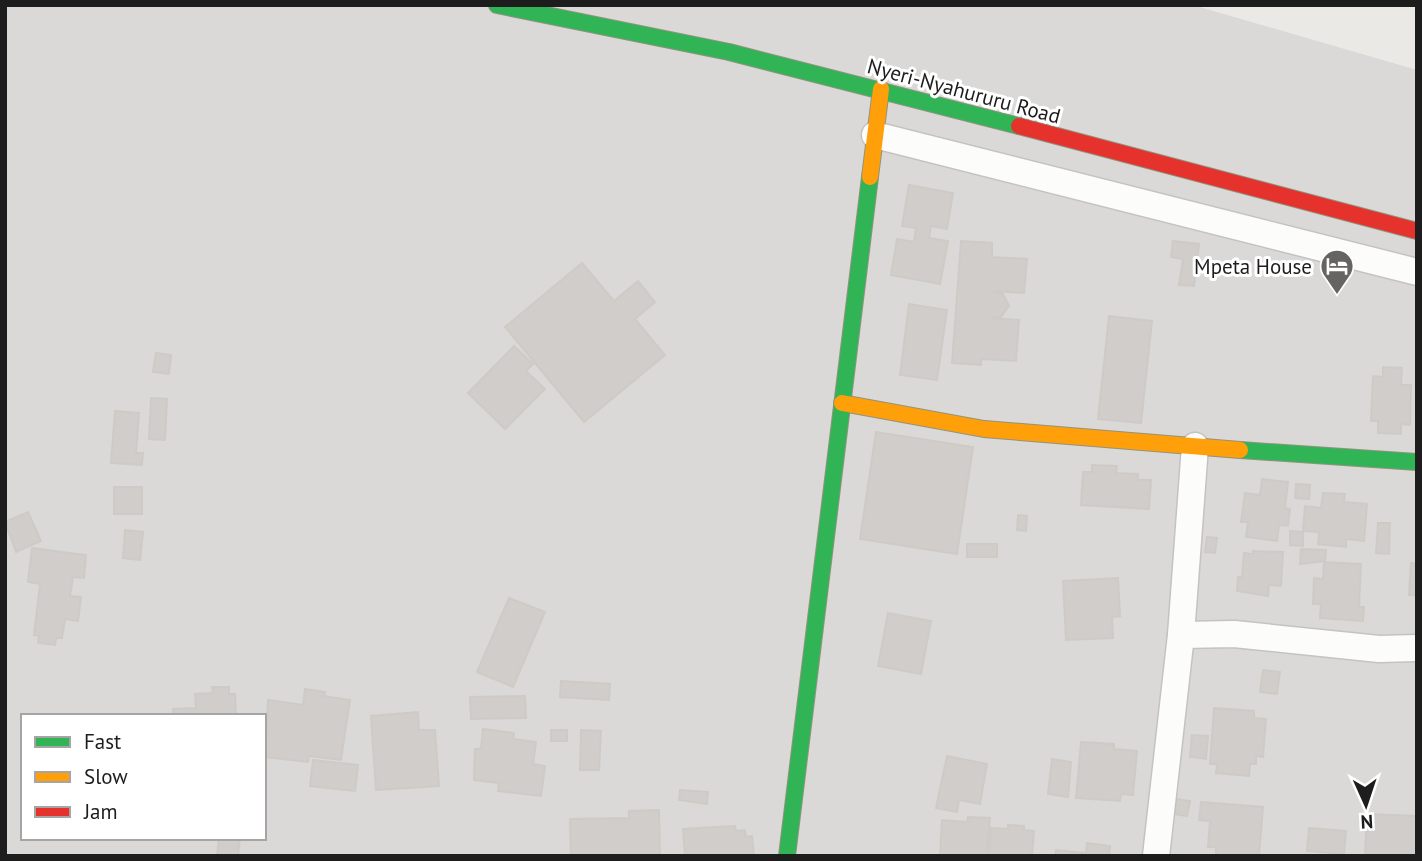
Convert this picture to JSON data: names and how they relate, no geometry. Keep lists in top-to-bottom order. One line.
{"streets":{"street":["Nyeri-Nyahururu Road"]},"places":{"hotel":["Mpeta House"]},"legend":["Fast","Slow","Jam"],"north":"bottom"}
